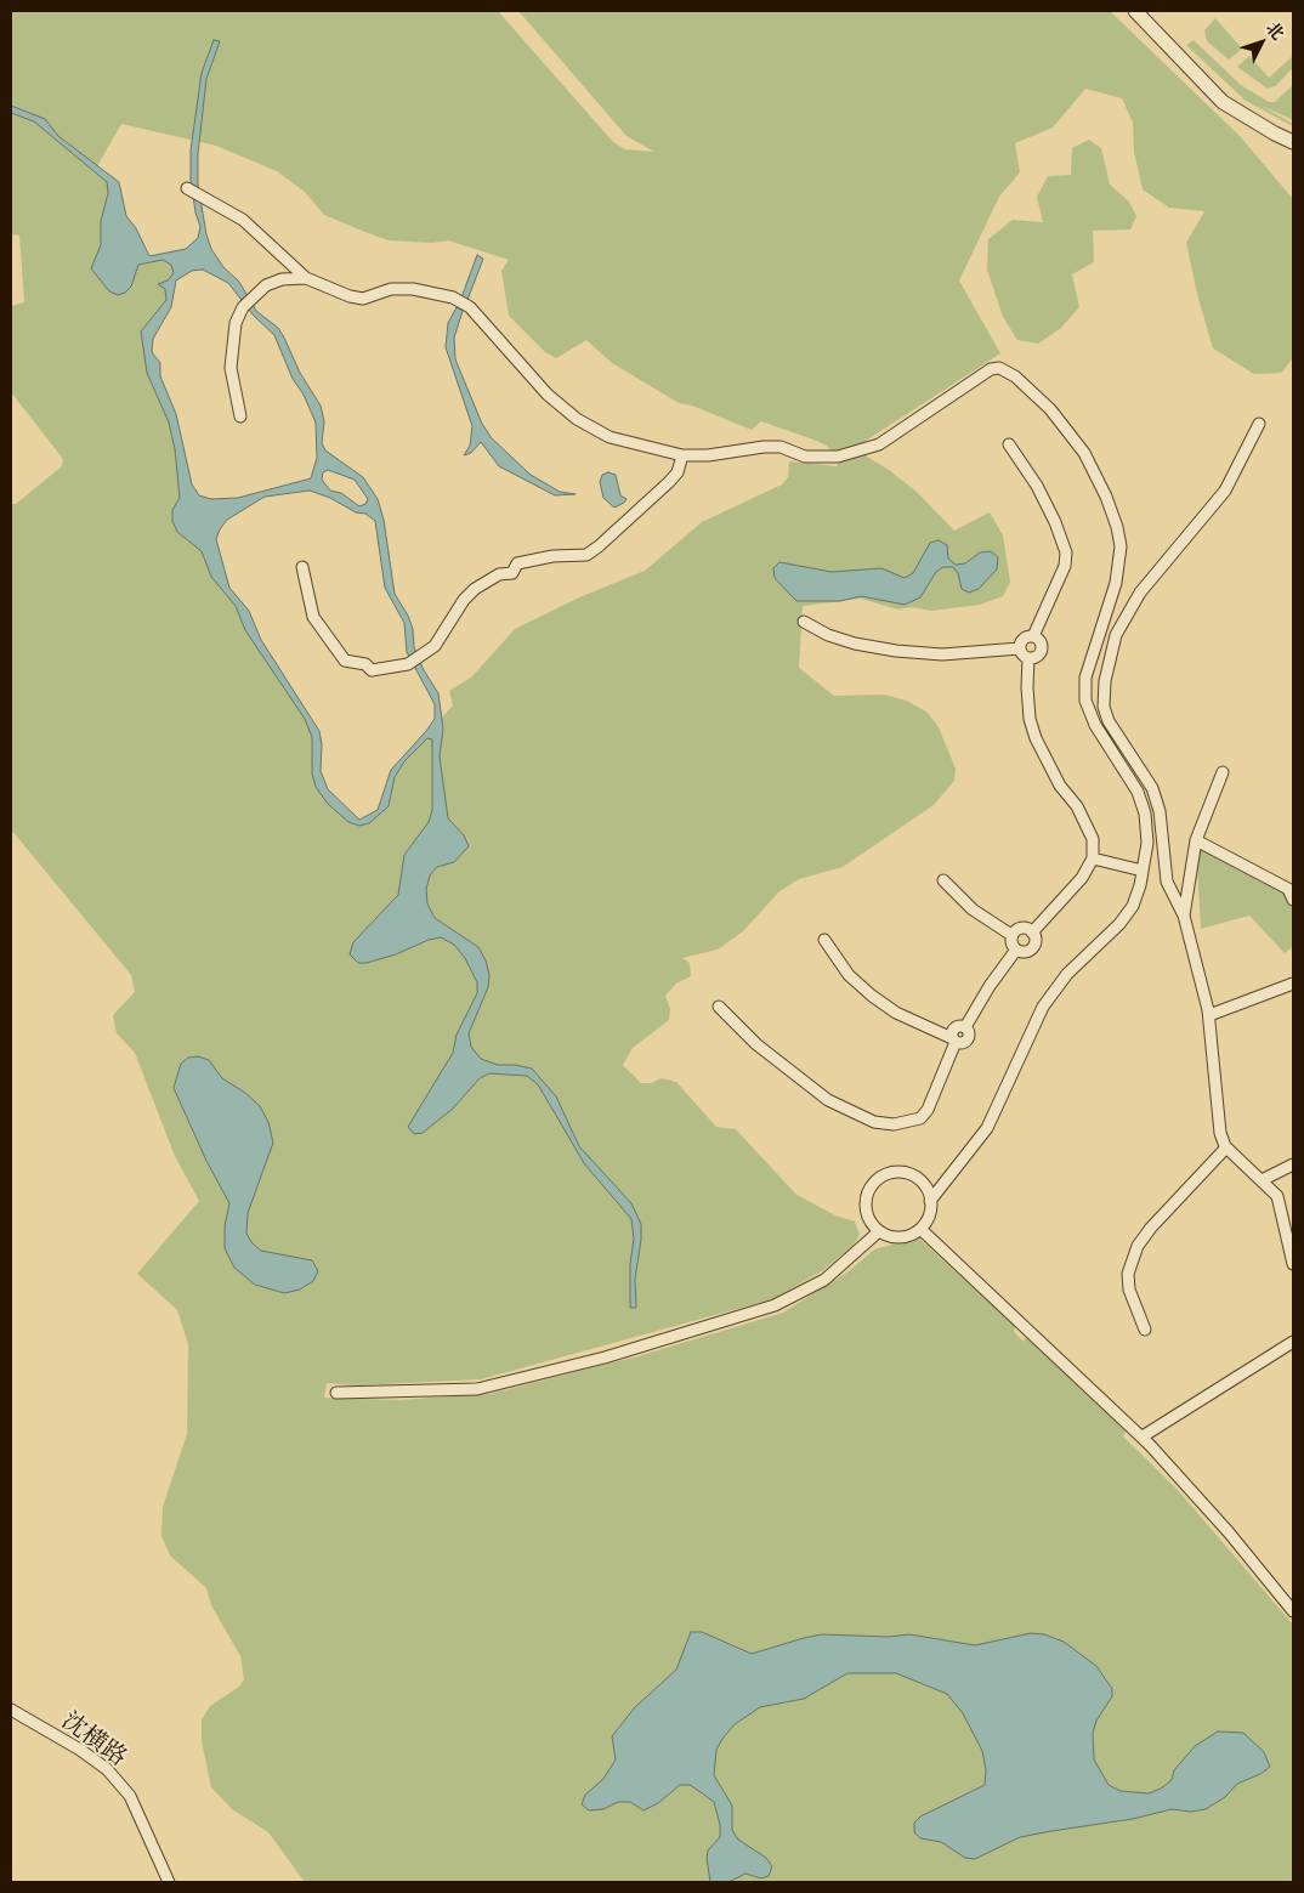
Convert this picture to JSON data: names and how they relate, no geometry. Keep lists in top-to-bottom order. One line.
{"streets":{"street":["沈横路"]},"north":"top right"}
